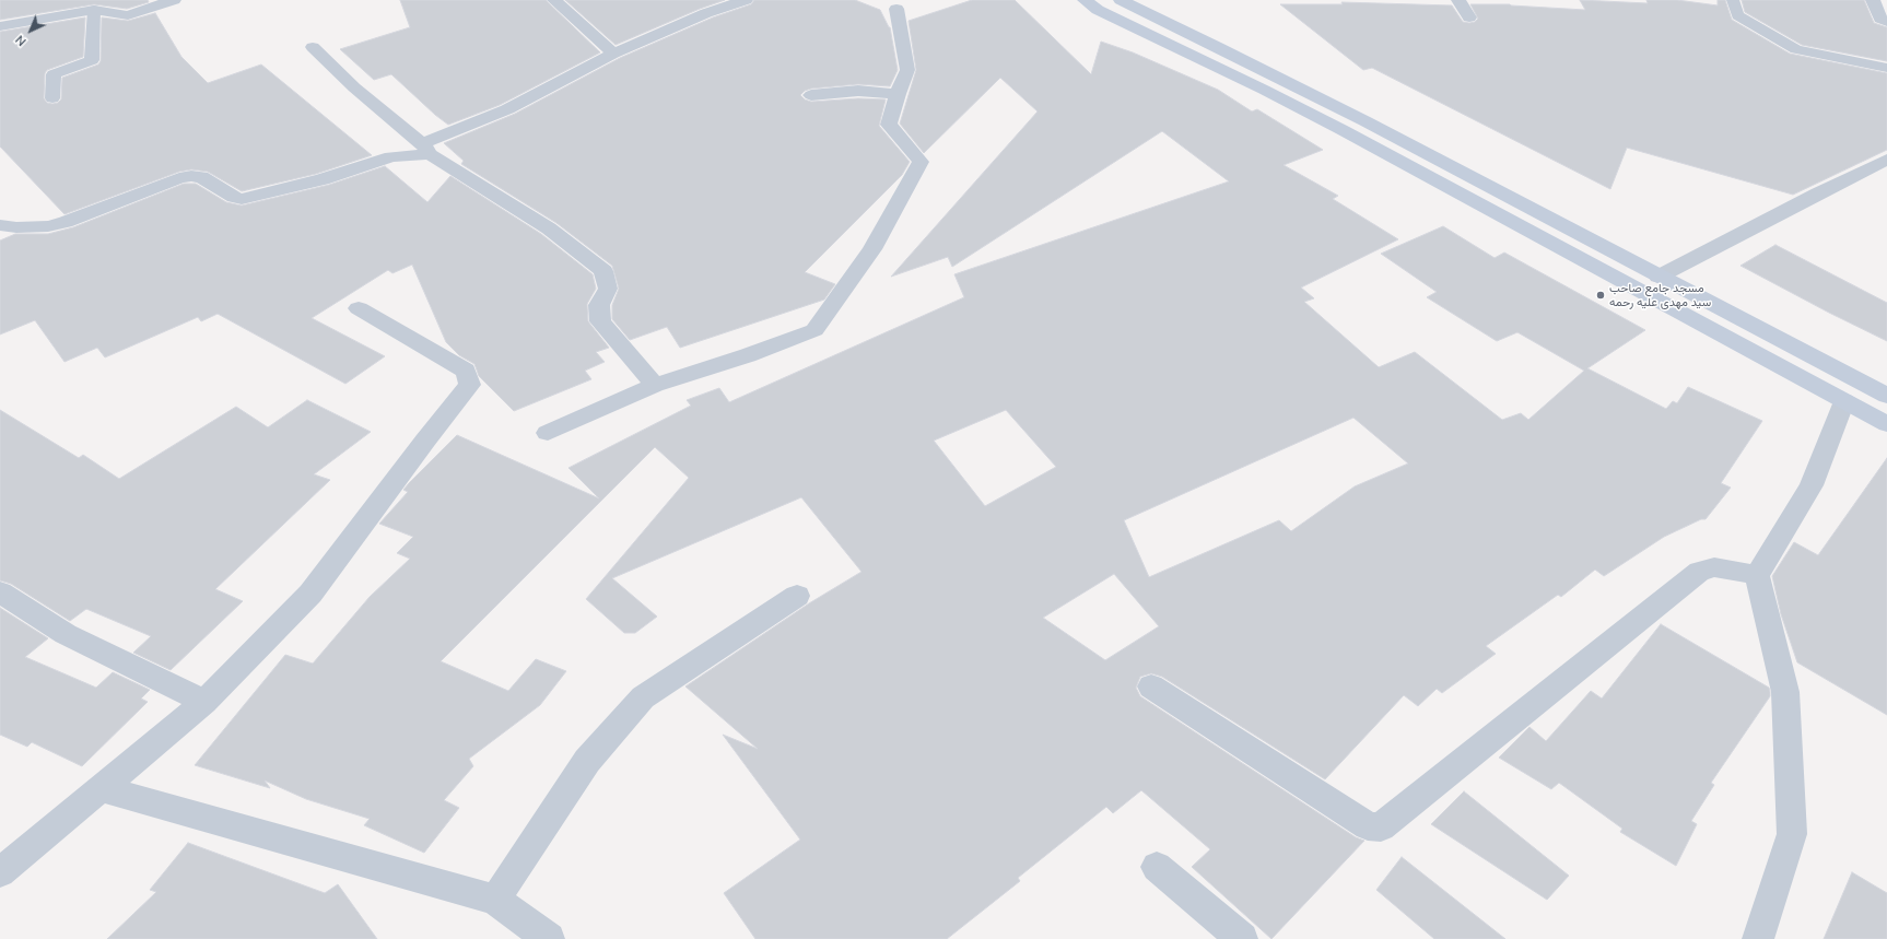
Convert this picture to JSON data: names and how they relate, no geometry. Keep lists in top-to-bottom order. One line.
{"places":["مسجد جامع صاحب سید مهدی علیه رحمه"],"north":"bottom left"}
